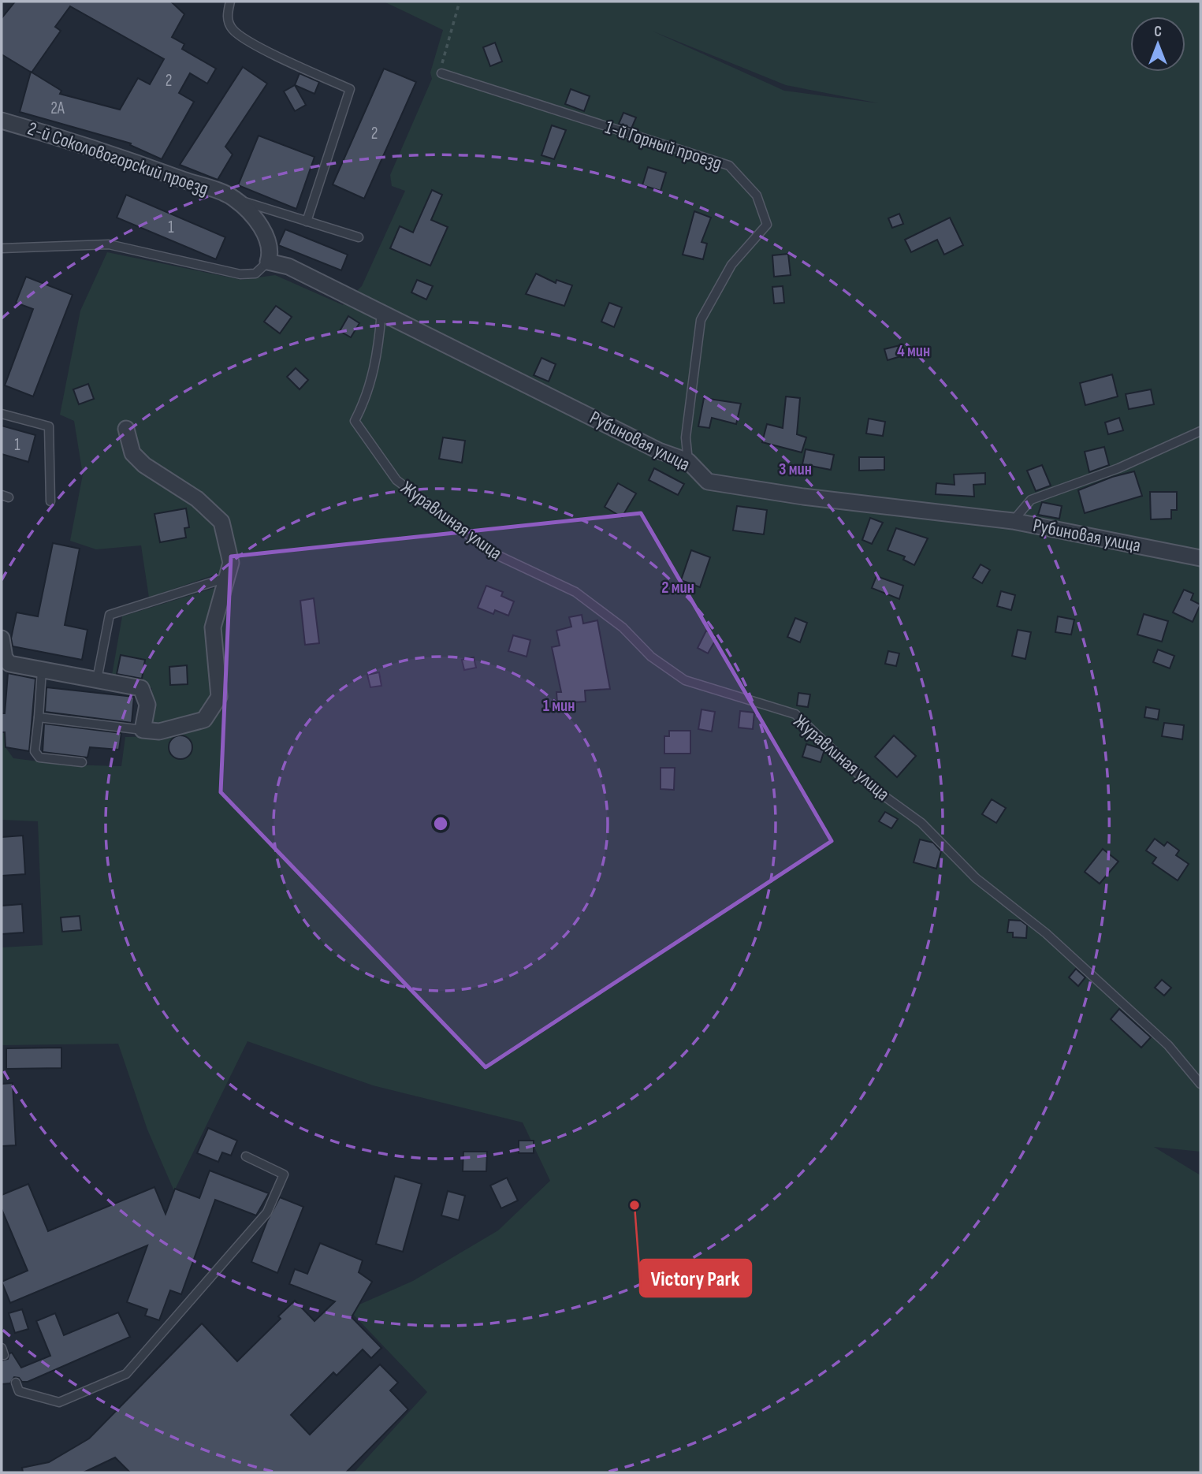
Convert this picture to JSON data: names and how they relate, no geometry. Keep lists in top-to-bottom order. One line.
{"streets":{"street":["2-й Соколовогорский проезд","Рубиновая улица"],"lane":["1-й Горный проезд","Журавлиная улица"]},"crossings":[["1-й Горный проезд","Рубиновая улица"],["Рубиновая улица","Журавлиная улица"]],"places":["Victory Park"],"house_numbers":["2","2А","2","1","1"],"north":"top","rings":["4 мин","3 мин","2 мин","1 мин"]}
